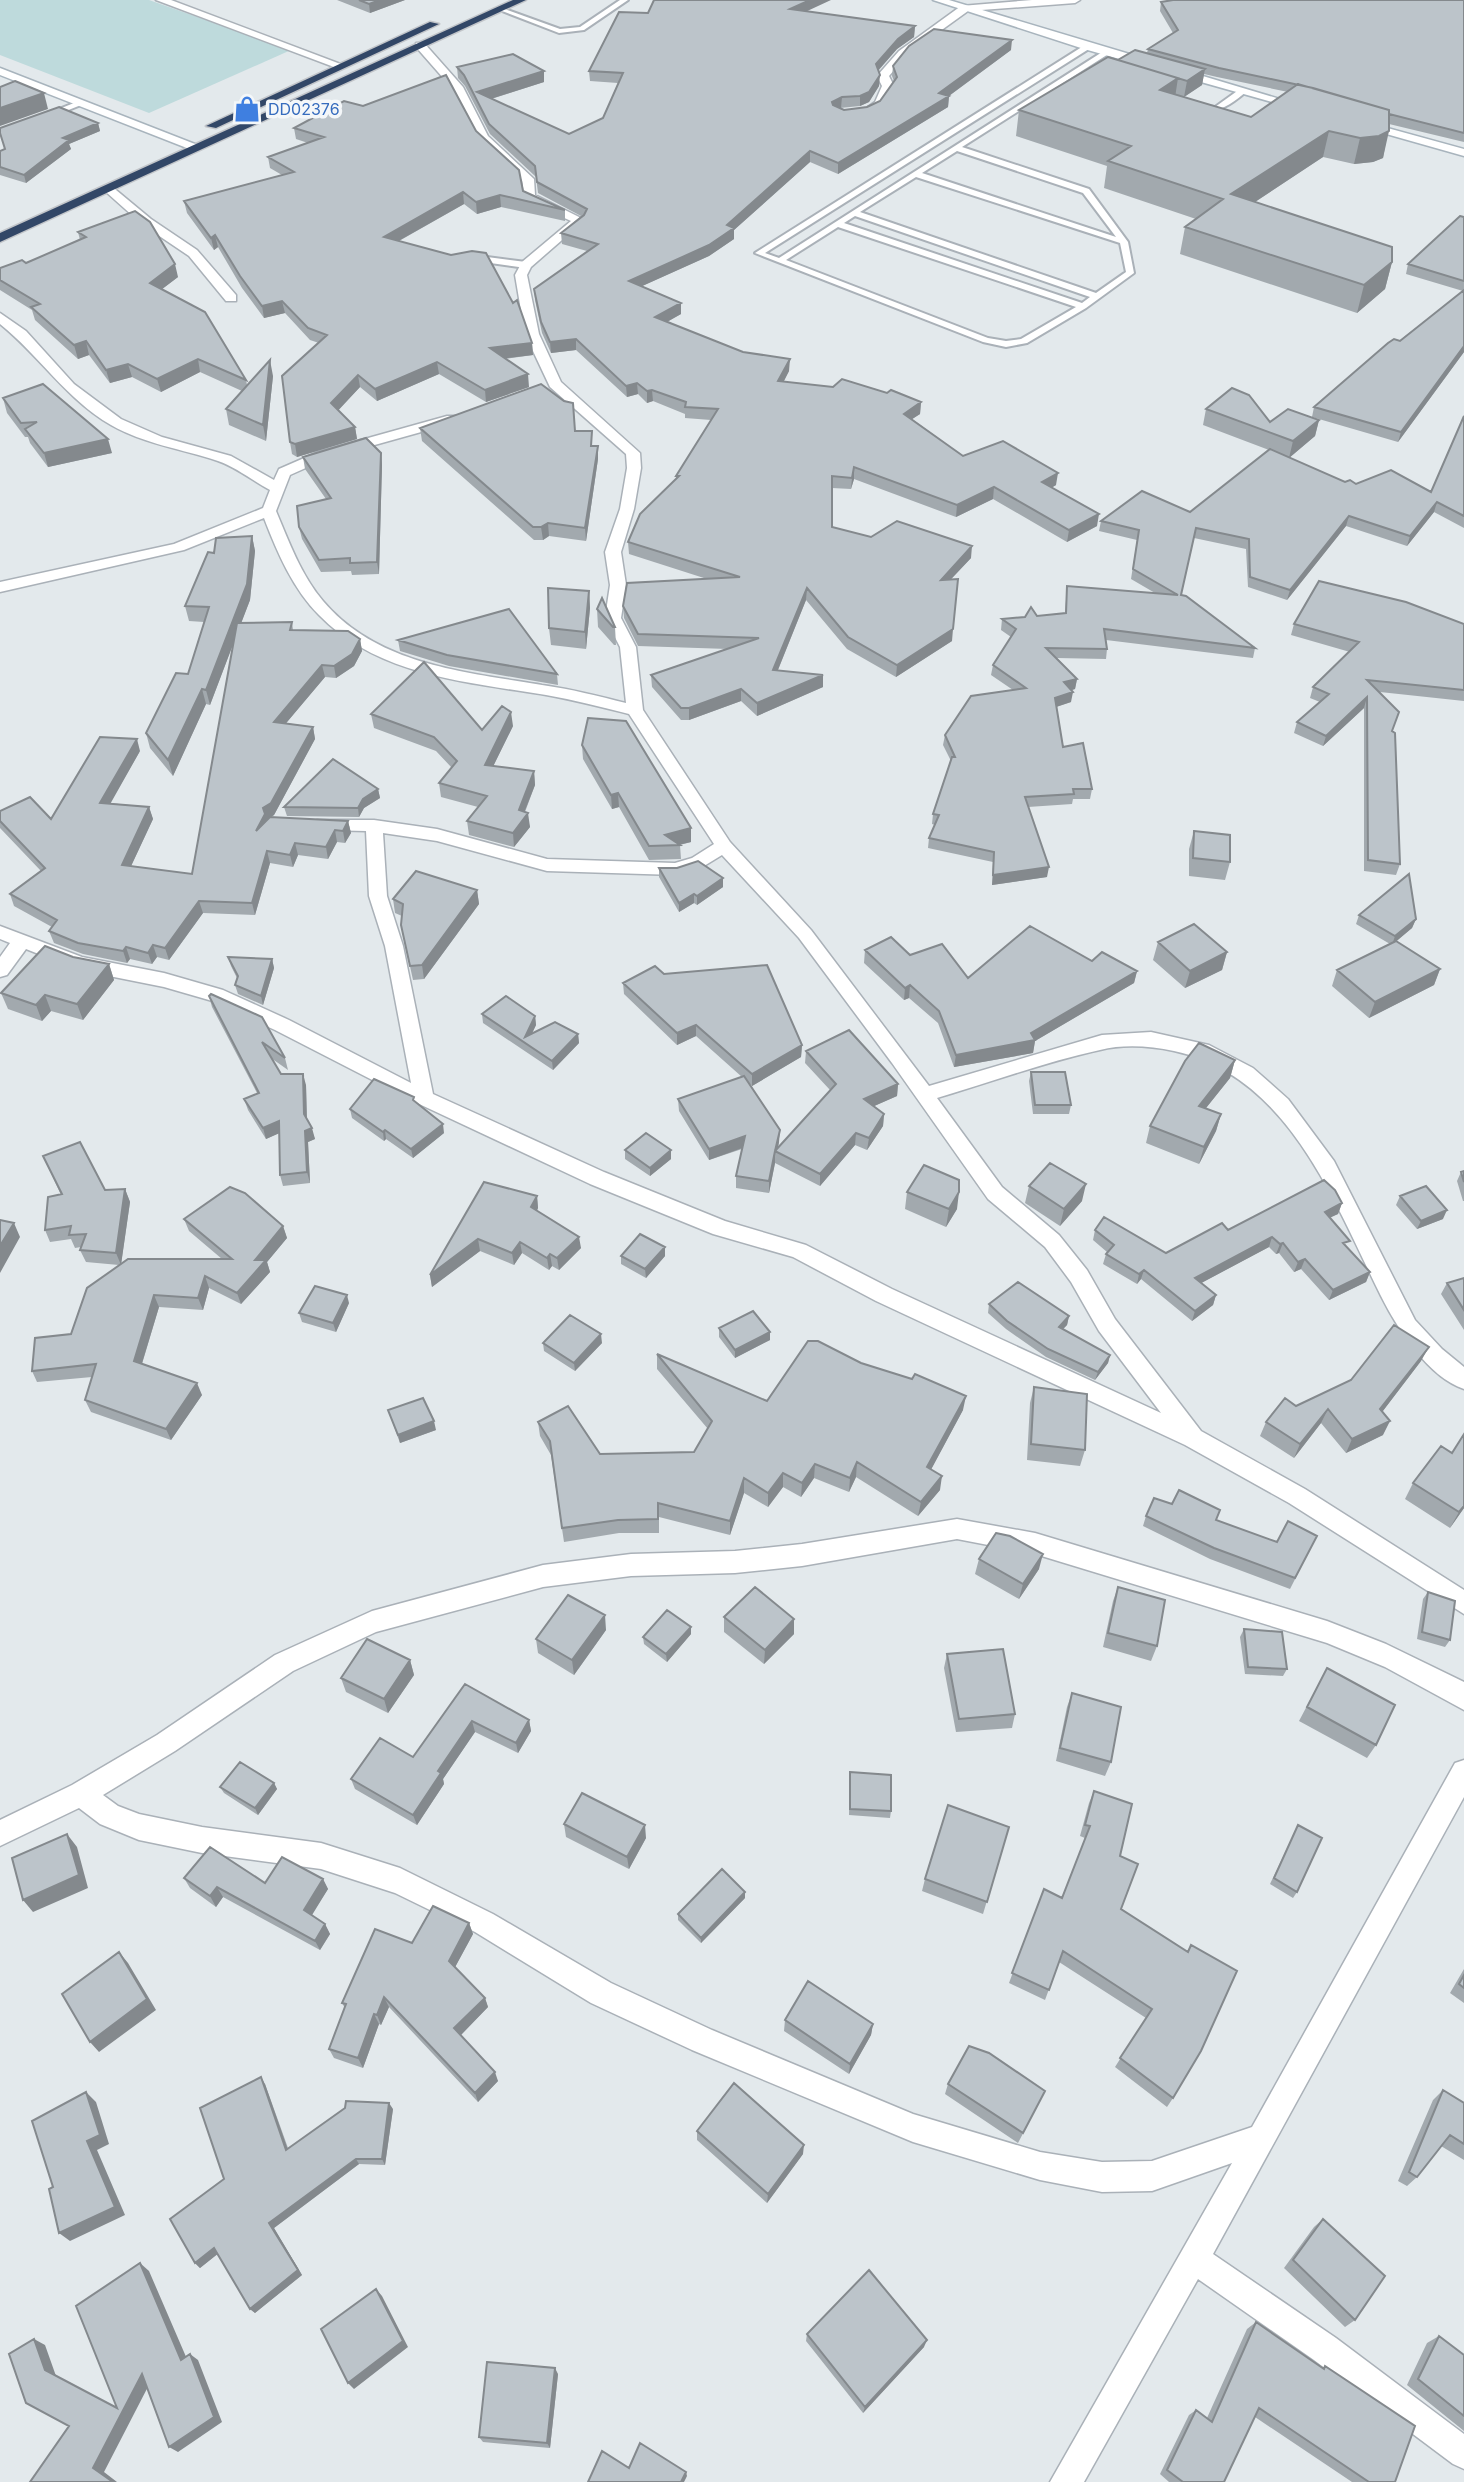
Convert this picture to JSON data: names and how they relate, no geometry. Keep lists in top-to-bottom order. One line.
{"places":{"shop":["DD02376"]}}
